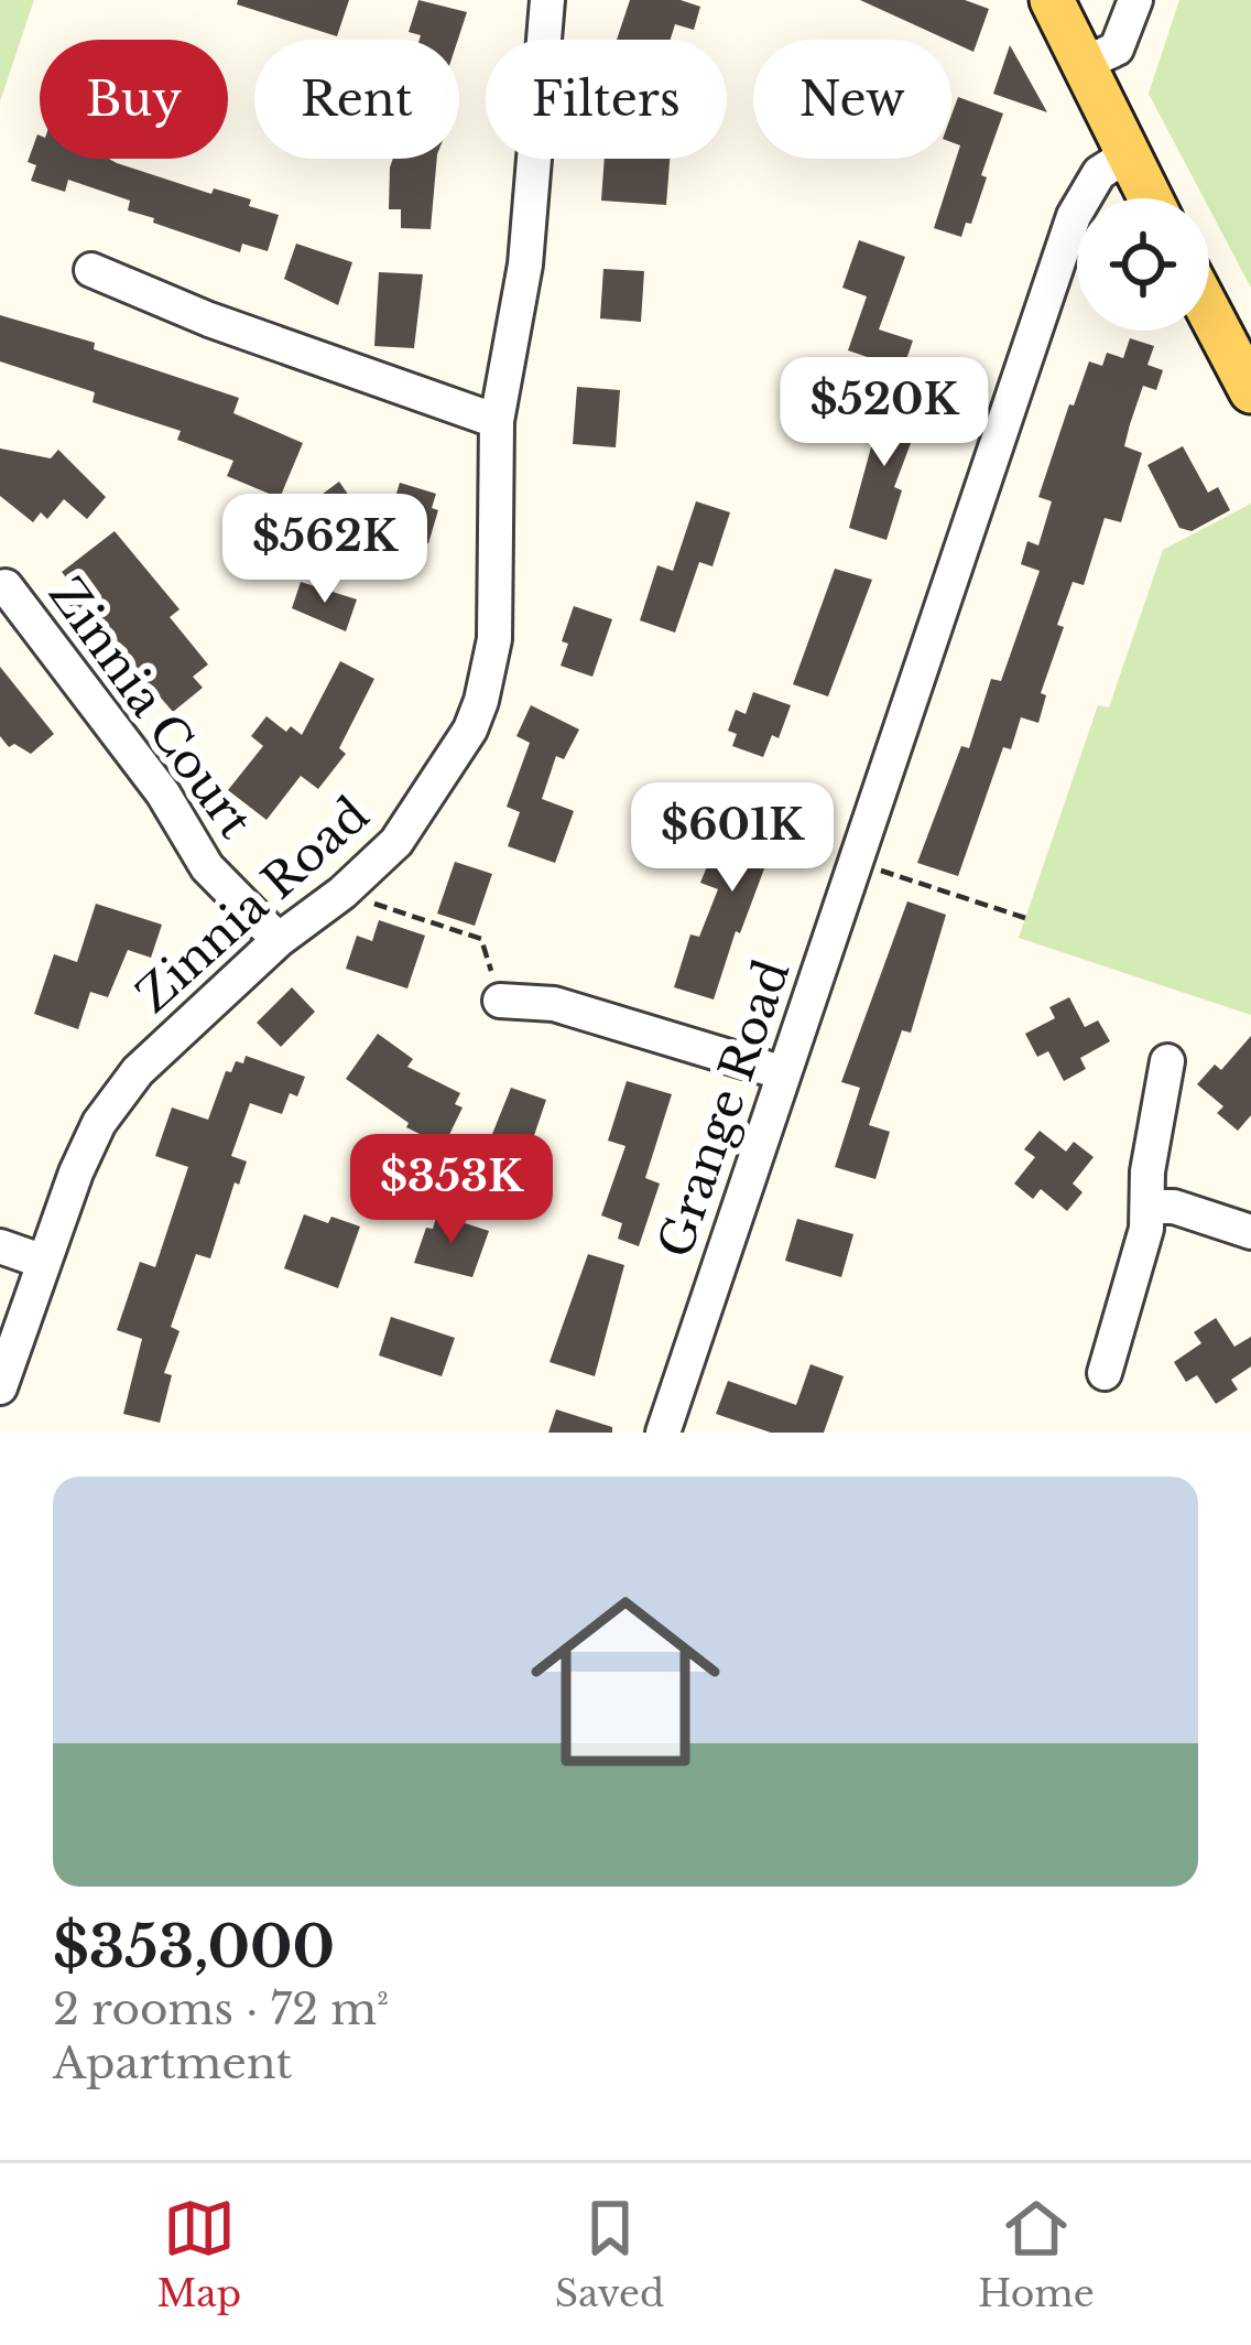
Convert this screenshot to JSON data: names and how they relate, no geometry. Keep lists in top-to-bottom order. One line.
{"streets":{"street":["Zinnia Court","Zinnia Road","Grange Road"]},"crossings":[["Zinnia Court","Zinnia Road"]],"page":{"chip":["Buy","Rent","Filters","New"],"price":["$520K","$562K","$601K","$353K"],"list":[{"name":"$353,000","note":"2 rooms · 72 m² · Apartment"}],"tabs":["Map","Saved","Home"]}}
